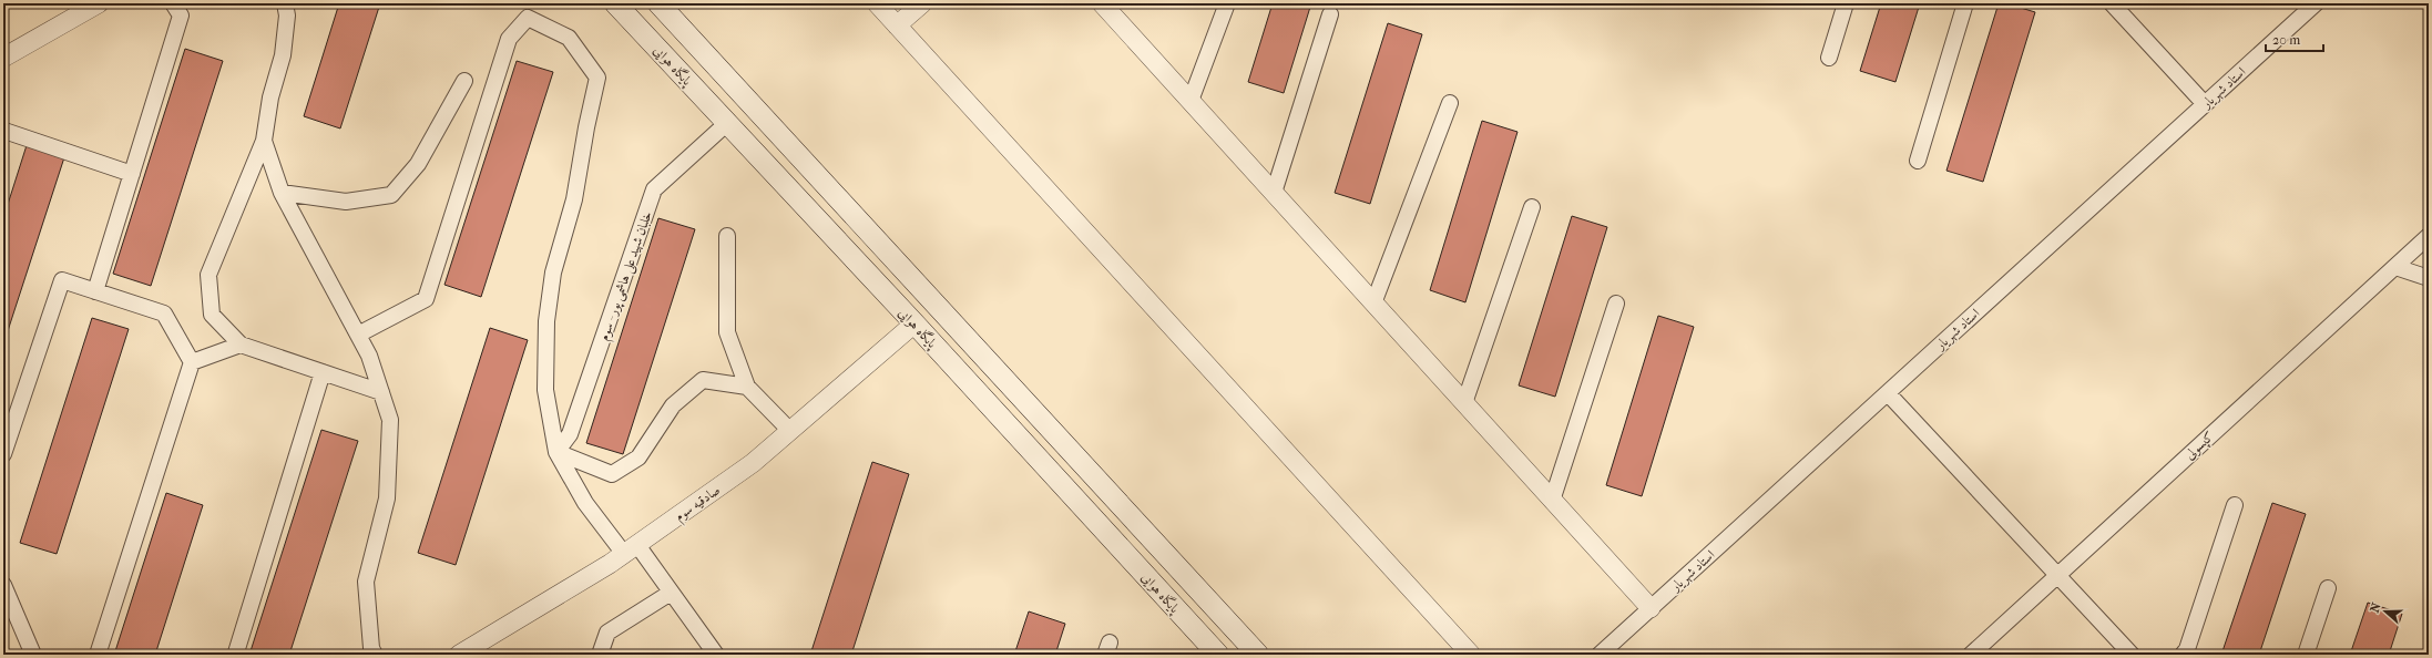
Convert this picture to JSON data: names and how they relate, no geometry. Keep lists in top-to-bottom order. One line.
{"streets":{"main road":["پایگاه هوایی"],"street":["استاد شهریار","خلبان شهید علی هاشمی پور - سوم","کپسولی","صادقیه سوم"]},"crossings":[["پایگاه هوایی","خلبان شهید علی هاشمی پور - سوم"],["پایگاه هوایی","صادقیه سوم"]],"scale_bar":"20 m","north":"left"}
